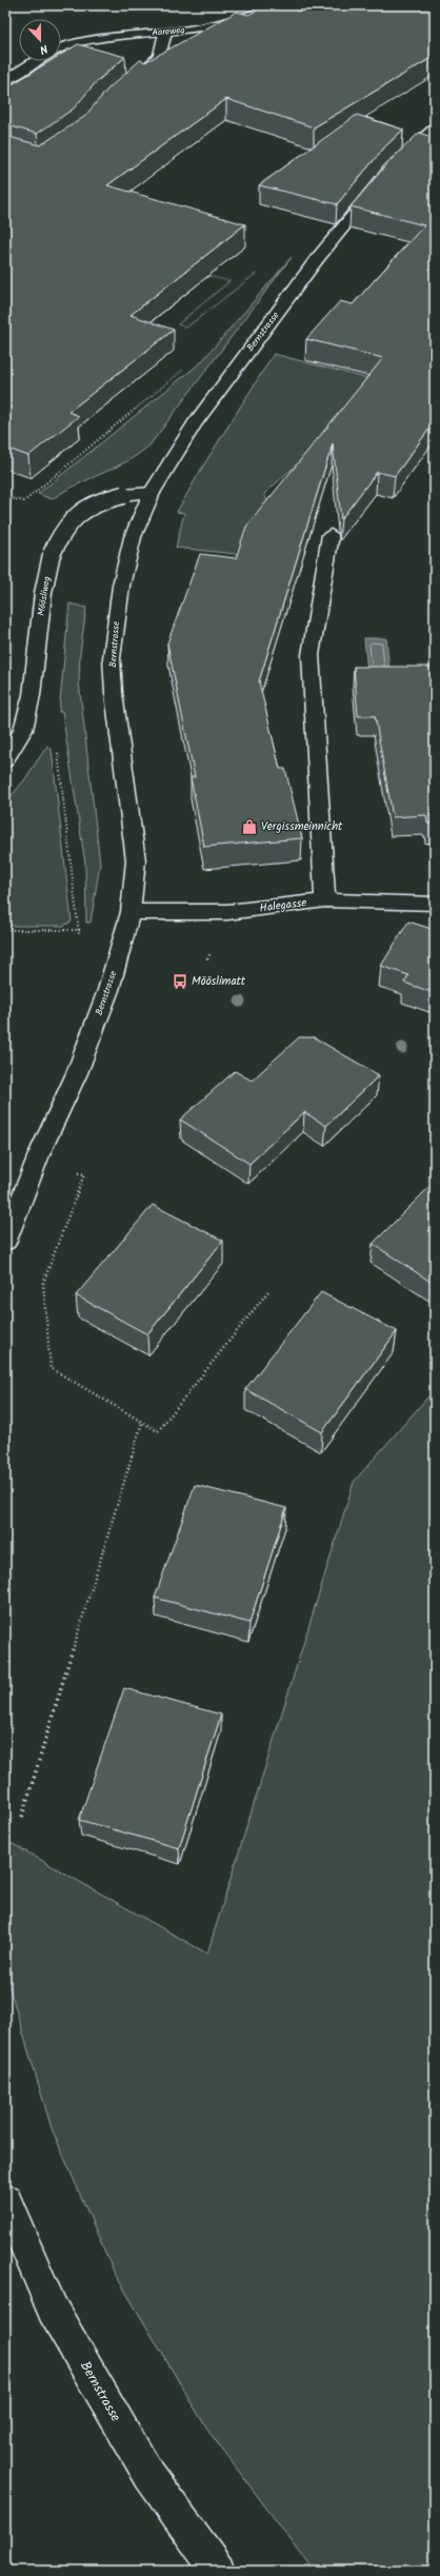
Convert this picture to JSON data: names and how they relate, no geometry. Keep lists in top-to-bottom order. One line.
{"streets":{"main road":["Aareweg","Bernstrasse","Möösliweg","Halegasse"]},"crossings":[["Bernstrasse","Möösliweg"],["Bernstrasse","Halegasse"]],"places":{"shop":["Vergissmeinnicht"],"bus stop":["Mööslimatt"]},"north":"bottom"}
